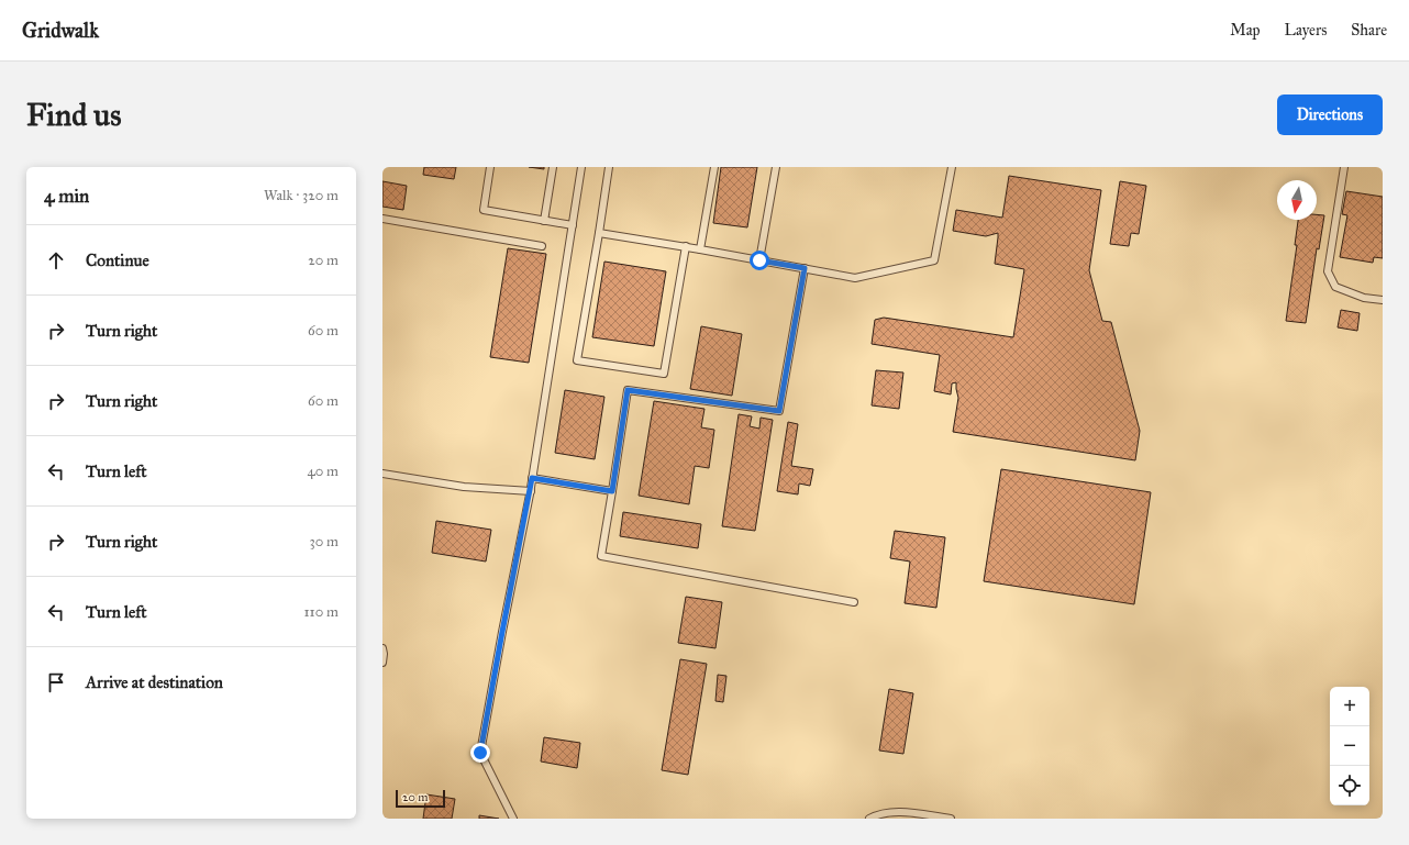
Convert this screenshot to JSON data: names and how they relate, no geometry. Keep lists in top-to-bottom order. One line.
{"scale_bar":"20 m","north":"bottom","page":{"header":"Gridwalk","nav":["Map","Layers","Share"],"buttons":"Directions","title":"Find us","heading":["4 min","Walk · 320 m"],"list":[["Continue","20 m"],["Turn right","60 m"],["Turn right","60 m"],["Turn left","40 m"],["Turn right","30 m"],["Turn left","110 m"],"Arrive at destination"],"map_buttons":["+","−"],"scale":"20 m"}}
